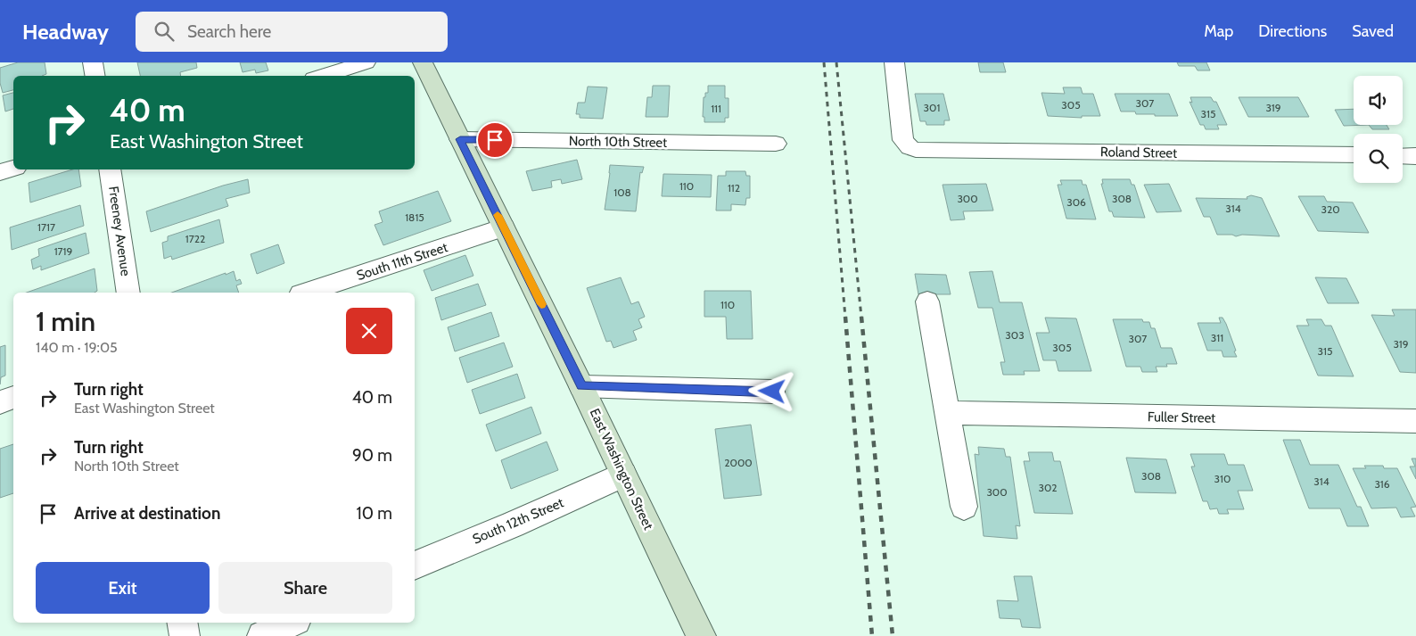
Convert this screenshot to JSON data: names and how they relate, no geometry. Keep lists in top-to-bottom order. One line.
{"streets":{"main road":["East Washington Street"],"street":["North 10th Street","Roland Street","Freeney Avenue","South 11th Street","Fuller Street","South 12th Street"]},"crossings":[["North 10th Street","East Washington Street"],["South 11th Street","East Washington Street"],["East Washington Street","South 12th Street"]],"house_numbers":["307","305","301","319","111","315","110","112","108","300","308","306","314","320","1815","1717","1722","1719","110","303","311","307","319","305","315","2000","308","310","314","316","302","300"],"page":{"header":"Headway","search":"Search here","nav":["Map","Directions","Saved"],"turn":["40 m","East Washington Street"],"heading":["1 min","140 m · 19:05"],"list":[{"name":"Turn right","note":"East Washington Street","value":"40 m"},{"name":"Turn right","note":"North 10th Street","value":"90 m"},{"name":"Arrive at destination","value":"10 m"}],"buttons":["Exit","Share"]}}
